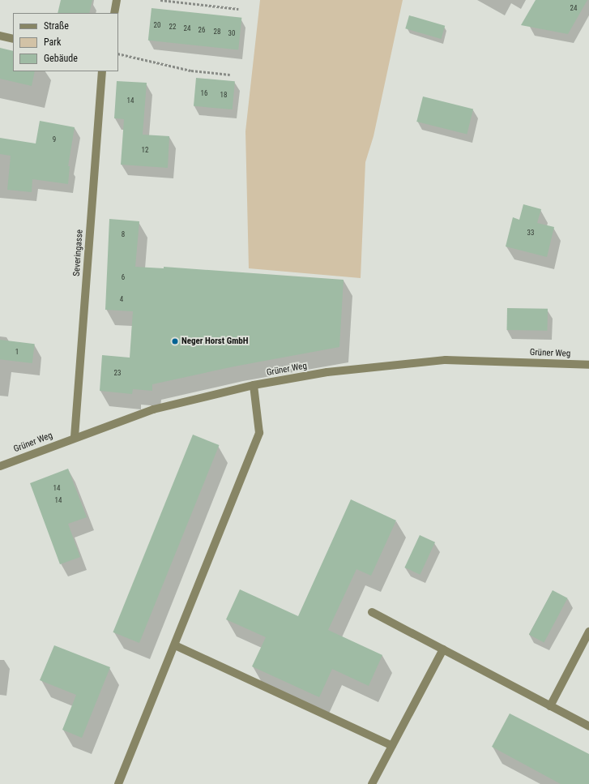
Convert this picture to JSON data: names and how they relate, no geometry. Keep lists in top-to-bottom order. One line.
{"streets":{"street":["Severingasse","Grüner Weg"]},"crossings":[["Severingasse","Grüner Weg"]],"places":["Neger Horst GmbH"],"house_numbers":["24","20","22","24","26","28","30","16","18","14","9","12","33","8","6","4","1","23","14","14"],"legend":["Straße","Park","Gebäude"]}
